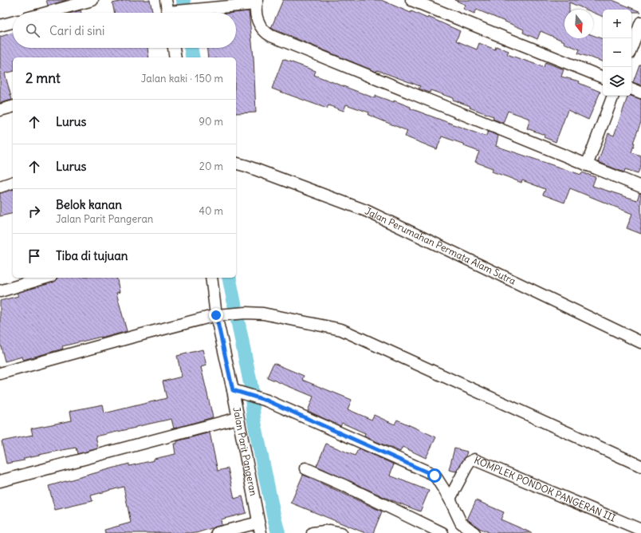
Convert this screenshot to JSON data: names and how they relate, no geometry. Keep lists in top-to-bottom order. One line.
{"streets":{"street":["Jalan Perumahan Permata Alam Sutra","Jalan Parit Pangeran","KOMPLEK PONDOK PANGERAN III"]},"north":"bottom","page":{"map_buttons":["+","−"],"search":"Cari di sini","heading":["2 mnt","Jalan kaki · 150 m"],"list":[["Lurus","90 m"],["Lurus","20 m"],["Belok kanan","Jalan Parit Pangeran","40 m"],"Tiba di tujuan"]}}
